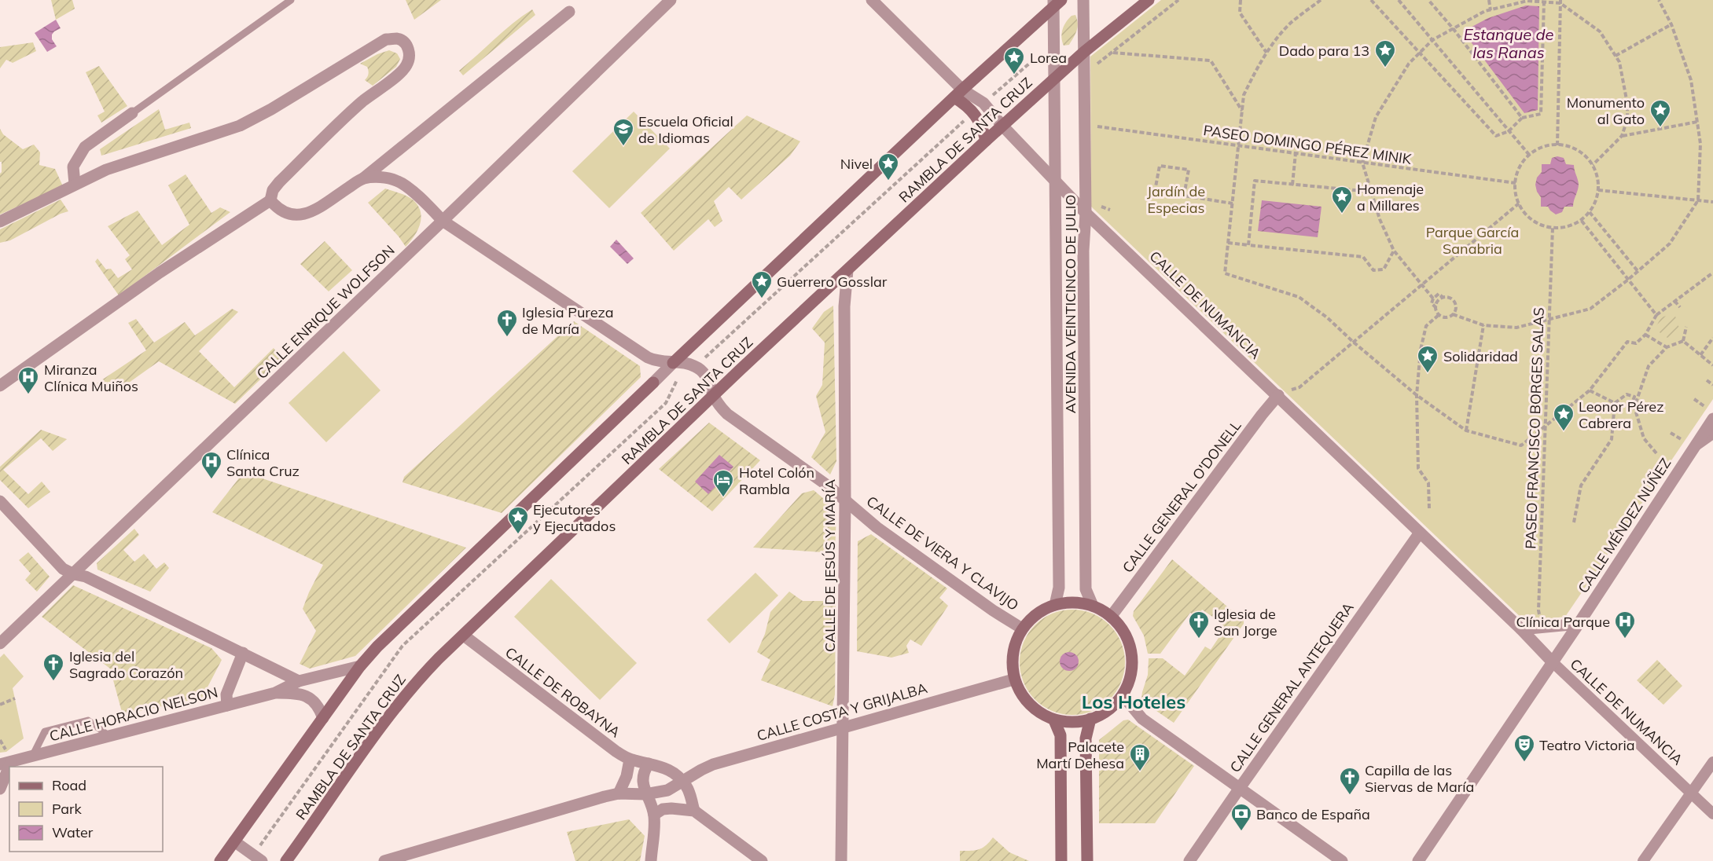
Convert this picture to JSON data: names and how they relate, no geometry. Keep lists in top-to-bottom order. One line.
{"streets":{"main road":["RAMBLA DE SANTA CRUZ"],"street":["AVENIDA VEINTICINCO DE JULIO","CALLE DE NUMANCIA","CALLE ENRIQUE WOLFSON","CALLE GENERAL O'DONELL","CALLE MÉNDEZ NÚÑEZ","CALLE DE VIERA Y CLAVIJO","CALLE DE JESÚS Y MARÍA","CALLE GENERAL ANTEQUERA","CALLE DE ROBAYNA","CALLE COSTA Y GRIJALBA","CALLE HORACIO NELSON"],"path":["PASEO DOMINGO PÉREZ MINIK","PASEO FRANCISCO BORGES SALAS"]},"crossings":[["RAMBLA DE SANTA CRUZ","AVENIDA VEINTICINCO DE JULIO"],["RAMBLA DE SANTA CRUZ","CALLE DE NUMANCIA"],["RAMBLA DE SANTA CRUZ","CALLE DE VIERA Y CLAVIJO"],["RAMBLA DE SANTA CRUZ","CALLE DE JESÚS Y MARÍA"],["RAMBLA DE SANTA CRUZ","CALLE DE ROBAYNA"],["PASEO DOMINGO PÉREZ MINIK","PASEO FRANCISCO BORGES SALAS"],["AVENIDA VEINTICINCO DE JULIO","CALLE DE NUMANCIA"],["AVENIDA VEINTICINCO DE JULIO","CALLE GENERAL O'DONELL"],["AVENIDA VEINTICINCO DE JULIO","CALLE DE VIERA Y CLAVIJO"],["AVENIDA VEINTICINCO DE JULIO","CALLE COSTA Y GRIJALBA"],["CALLE DE NUMANCIA","CALLE GENERAL O'DONELL"],["CALLE DE NUMANCIA","CALLE MÉNDEZ NÚÑEZ"],["CALLE DE NUMANCIA","CALLE GENERAL ANTEQUERA"],["CALLE GENERAL O'DONELL","CALLE DE VIERA Y CLAVIJO"],["CALLE GENERAL O'DONELL","CALLE COSTA Y GRIJALBA"],["CALLE DE VIERA Y CLAVIJO","CALLE DE JESÚS Y MARÍA"],["CALLE DE VIERA Y CLAVIJO","CALLE COSTA Y GRIJALBA"],["CALLE DE JESÚS Y MARÍA","CALLE COSTA Y GRIJALBA"],["CALLE DE ROBAYNA","CALLE COSTA Y GRIJALBA"]],"districts":["Los Hoteles"],"water":["Estanque de las Ranas"],"parks":["Jardín de Especias","Parque García Sanabria"],"places":{"place":["Dado para 13","Lorea","Monumento al Gato","Nivel","Homenaje a Millares","Guerrero Gosslar","Solidaridad","Leonor Pérez Cabrera","Ejecutores y Ejecutados"],"school or university":["Escuela Oficial de Idiomas"],"church":["Iglesia Pureza de María","Iglesia de San Jorge","Iglesia del Sagrado Corazón","Capilla de las Siervas de María"],"hospital":["Miranza Clínica Muiños","Clínica Santa Cruz","Clínica Parque"],"hotel":["Hotel Colón Rambla"],"theatre":["Teatro Victoria"],"building":["Palacete Martí Dehesa"],"bank":["Banco de España"]},"legend":["Road","Park","Water"]}
